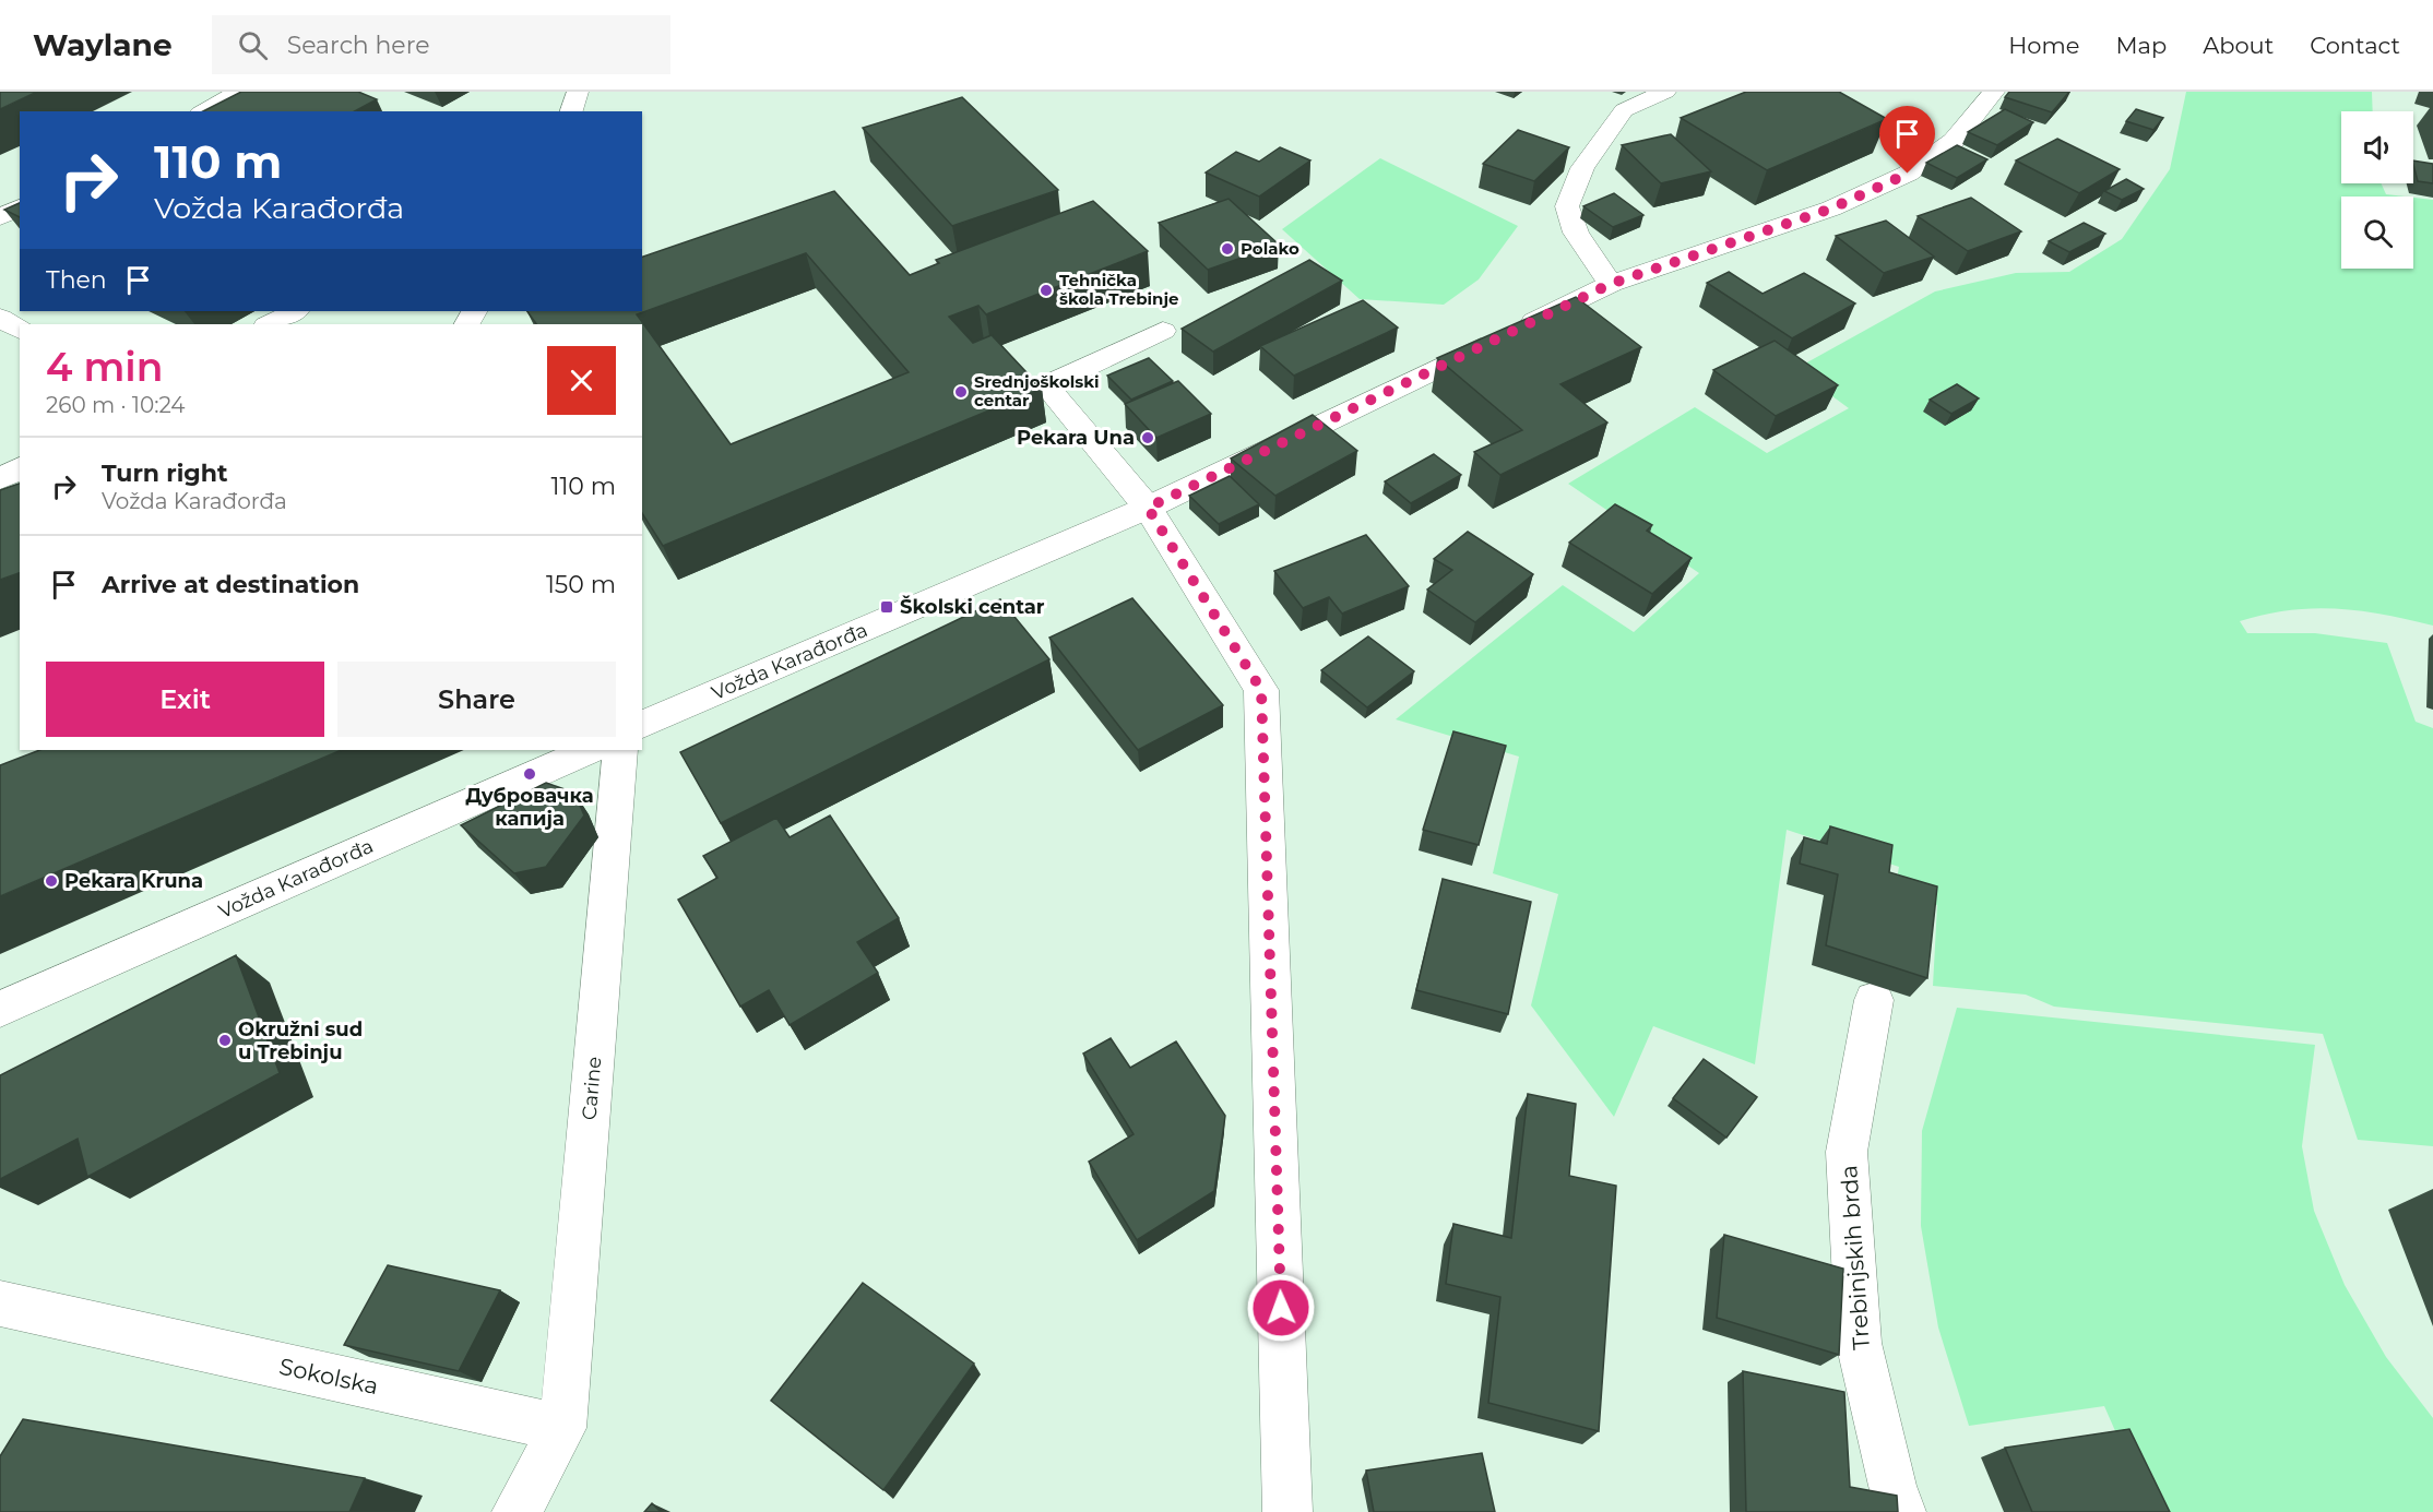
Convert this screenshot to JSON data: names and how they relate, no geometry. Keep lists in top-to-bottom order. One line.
{"streets":{"street":["Vožda Karađorđa","Carine","Trebinjskih brda","Sokolska"]},"crossings":[["Carine","Sokolska"]],"places":{"other":["Polako","Tehnička škola Trebinje","Srednjoškolski centar","Pekara Una","Дубровачка капија","Pekara Kruna","Okružni sud u Trebinju"],"transit":["Školski centar"]},"page":{"header":"Waylane","search":"Search here","nav":["Home","Map","About","Contact"],"turn":["110 m","Vožda Karađorđa"],"then":"Then","heading":["4 min","260 m · 10:24"],"list":[{"name":"Turn right","note":"Vožda Karađorđa","value":"110 m"},{"name":"Arrive at destination","value":"150 m"}],"buttons":["Exit","Share"]}}
